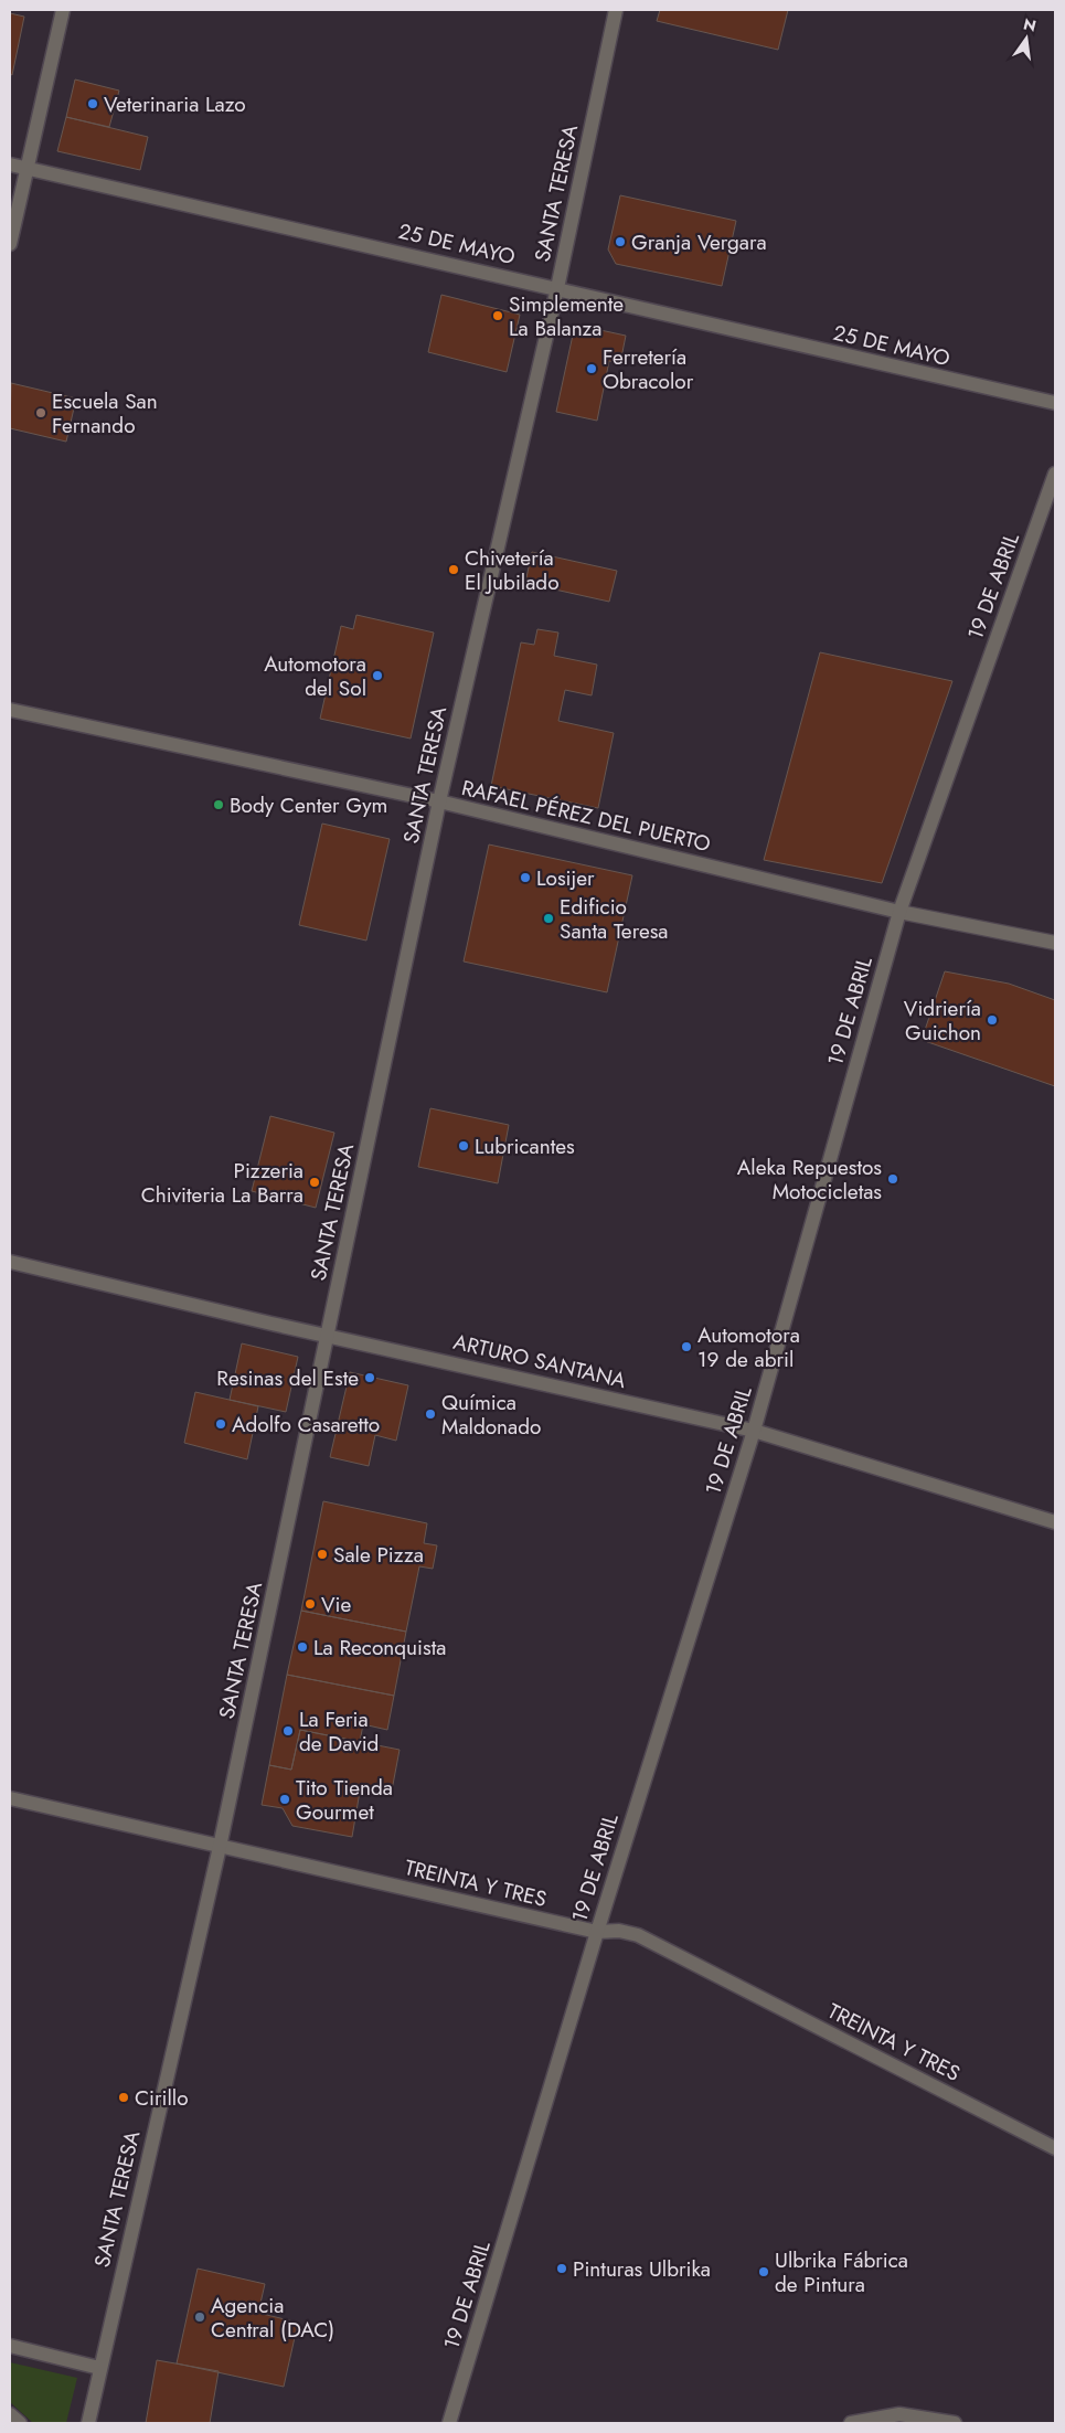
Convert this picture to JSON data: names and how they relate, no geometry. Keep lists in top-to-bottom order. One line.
{"streets":{"street":["SANTA TERESA","25 DE MAYO","19 DE ABRIL","RAFAEL PÉREZ DEL PUERTO","ARTURO SANTANA","TREINTA Y TRES"]},"crossings":[["SANTA TERESA","25 DE MAYO"],["SANTA TERESA","RAFAEL PÉREZ DEL PUERTO"],["SANTA TERESA","ARTURO SANTANA"],["SANTA TERESA","TREINTA Y TRES"],["19 DE ABRIL","RAFAEL PÉREZ DEL PUERTO"],["19 DE ABRIL","ARTURO SANTANA"],["19 DE ABRIL","TREINTA Y TRES"]],"places":["Veterinaria Lazo","Granja Vergara","Simplemente La Balanza","Ferretería Obracolor","Escuela San Fernando","Chivetería El Jubilado","Automotora del Sol","Body Center Gym","Losijer","Edificio Santa Teresa","Vidriería Guichon","Lubricantes","Aleka Repuestos Motocicletas","Pizzeria Chiviteria La Barra","Automotora 19 de abril","Resinas del Este","Química Maldonado","Adolfo Casaretto","Sale Pizza","Vie","La Reconquista","La Feria de David","Tito Tienda Gourmet","Cirillo","Pinturas Ulbrika","Ulbrika Fábrica de Pintura","Agencia Central (DAC)"],"north":"top"}
